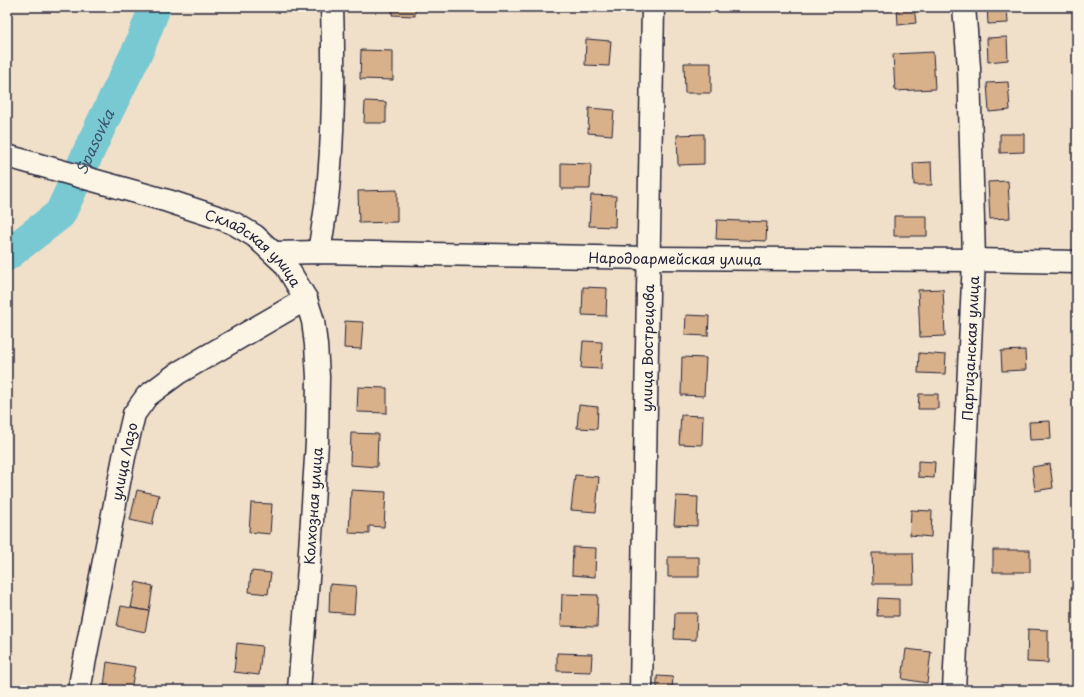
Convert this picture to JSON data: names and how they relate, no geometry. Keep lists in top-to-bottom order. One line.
{"streets":{"street":["Складская улица","Народоармейская улица","Партизанская улица","улица Вострецова","улица Лазо","Колхозная улица"]},"crossings":[["Складская улица","Народоармейская улица"],["Складская улица","улица Лазо"],["Складская улица","Колхозная улица"],["Народоармейская улица","Партизанская улица"],["Народоармейская улица","улица Вострецова"]],"water":["Spasovka"]}
